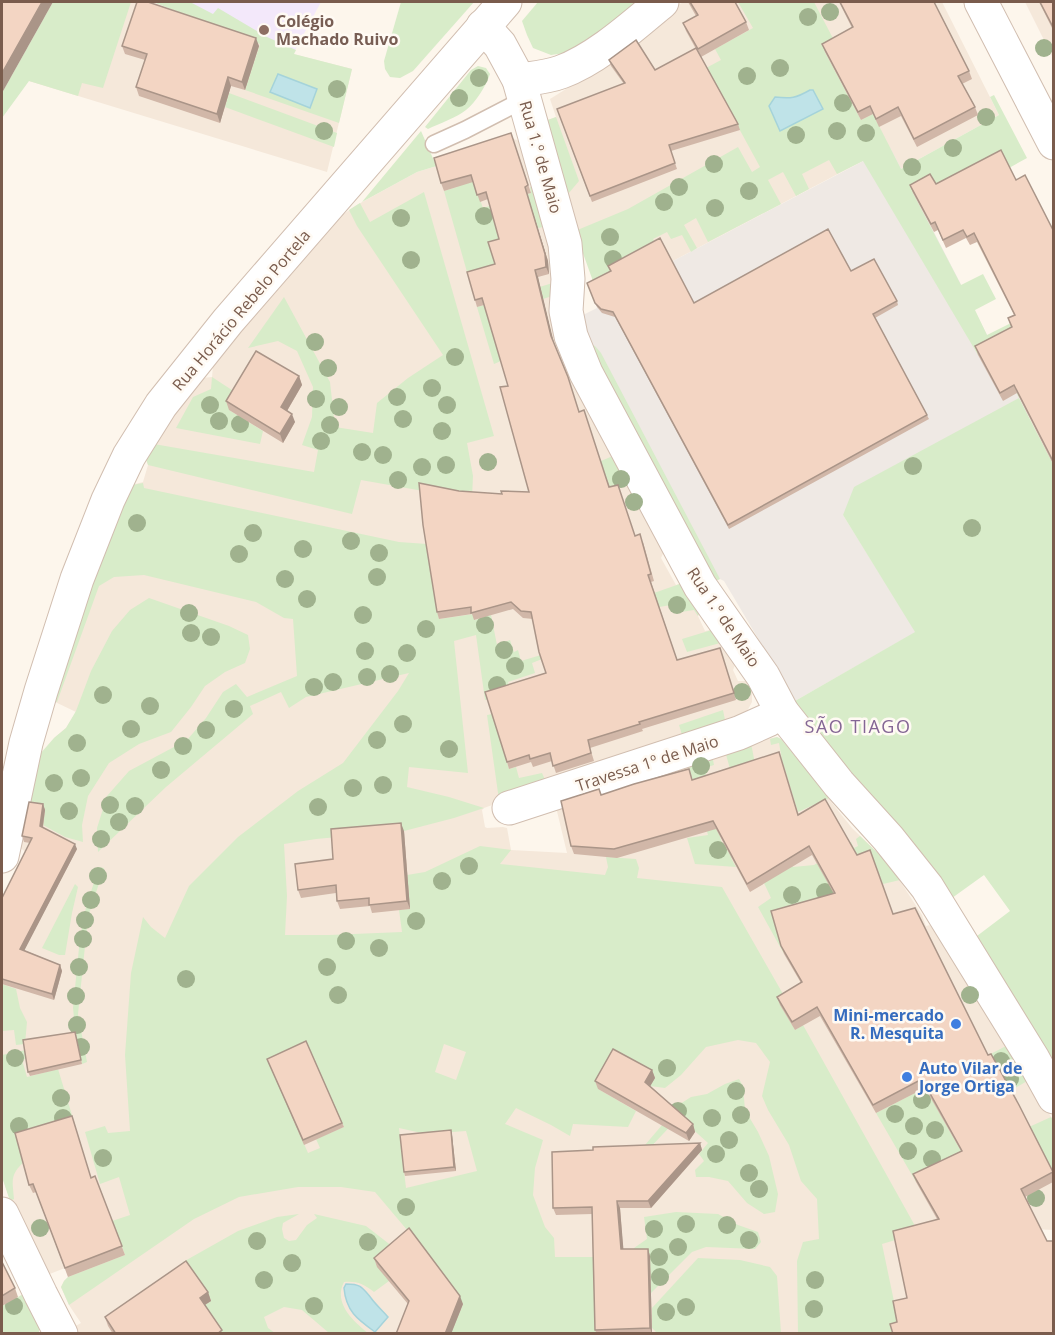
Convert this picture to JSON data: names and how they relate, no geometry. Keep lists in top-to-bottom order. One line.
{"streets":{"street":["Rua 1.º de Maio","Rua Horácio Rebelo Portela","Travessa 1º de Maio"]},"crossings":[["Rua 1.º de Maio","Travessa 1º de Maio"]],"districts":["SÃO TIAGO"],"places":["Colégio Machado Ruivo","Mini-mercado R. Mesquita","Auto Vilar de Jorge Ortiga"]}
